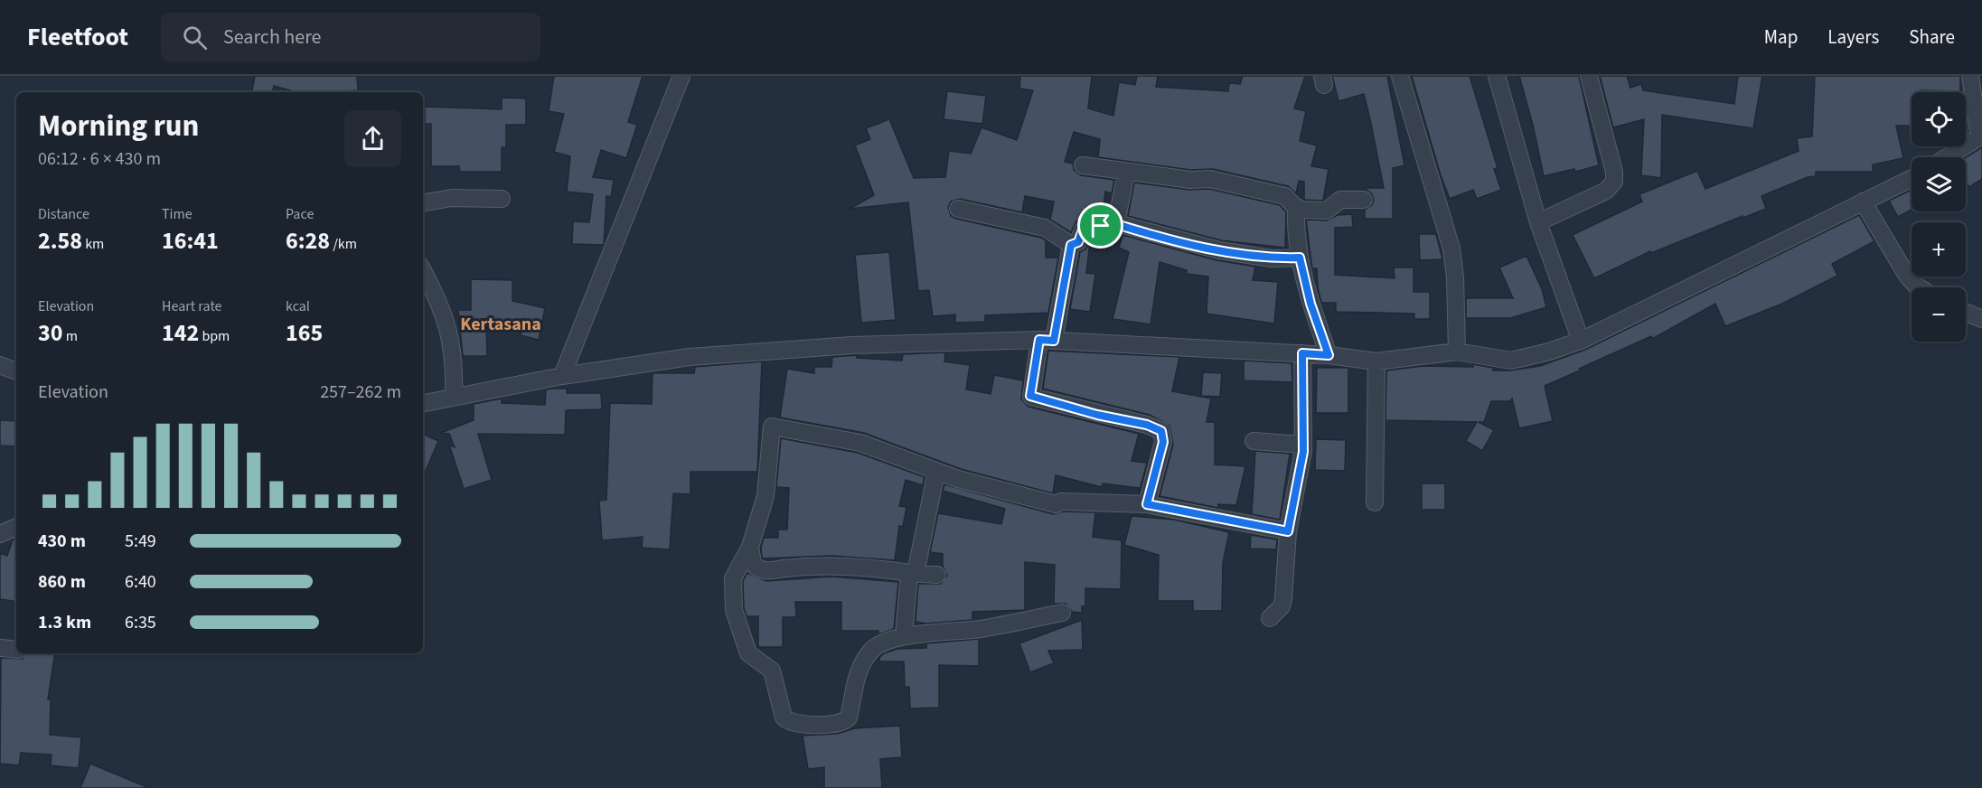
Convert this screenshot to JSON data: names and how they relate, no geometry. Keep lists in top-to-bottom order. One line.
{"districts":["Kertasana"],"page":{"header":"Fleetfoot","search":"Search here","nav":["Map","Layers","Share"],"map_buttons":["+","−"],"heading":["Morning run","06:12 · 6 × 430 m"],"stats":[["Distance","2.58 km"],["Time","16:41"],["Pace","6:28 /km"],["Elevation","30 m"],["Heart rate","142 bpm"],["kcal","165"]],"chart":["Elevation","257–262 m"],"list":[{"name":"430 m","note":"5:49"},{"name":"860 m","note":"6:40"},{"name":"1.3 km","note":"6:35"}]}}
